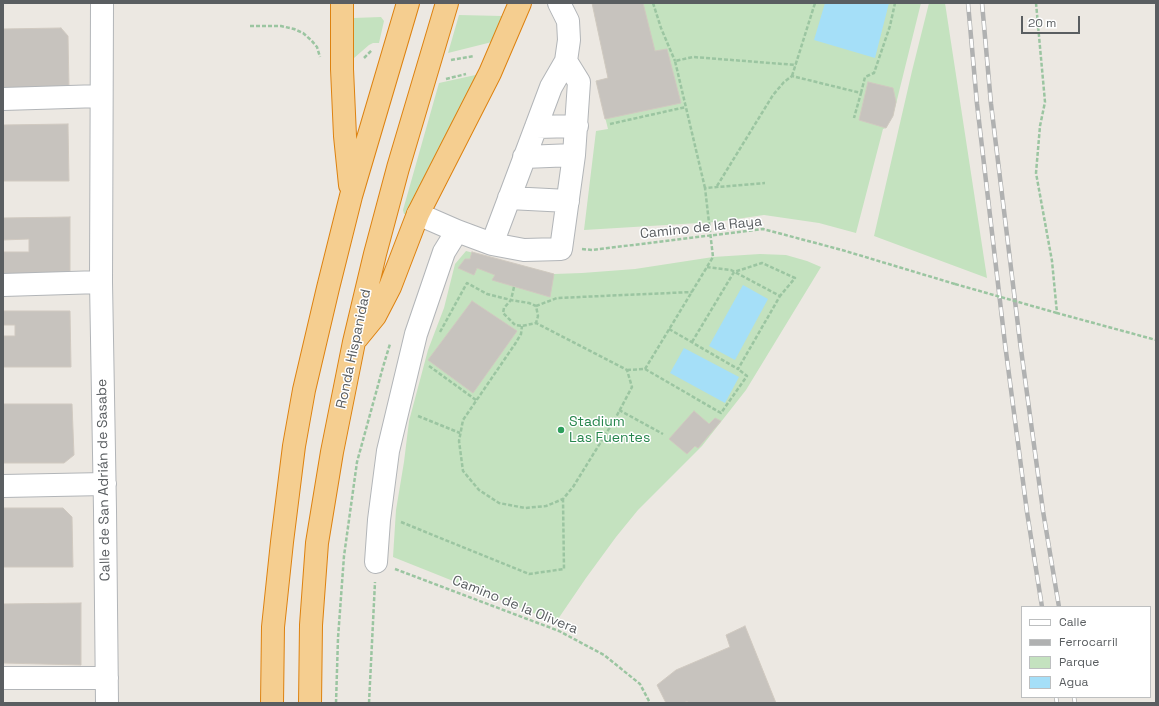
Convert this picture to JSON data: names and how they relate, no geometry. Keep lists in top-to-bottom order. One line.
{"streets":{"highway":["Ronda Hispanidad"],"street":["Calle de San Adrián de Sasabe"],"path":["Camino de la Raya","Camino de la Olivera"]},"places":["Stadium Las Fuentes"],"legend":["Calle","Ferrocarril","Parque","Agua"],"scale_bar":"20 m"}
